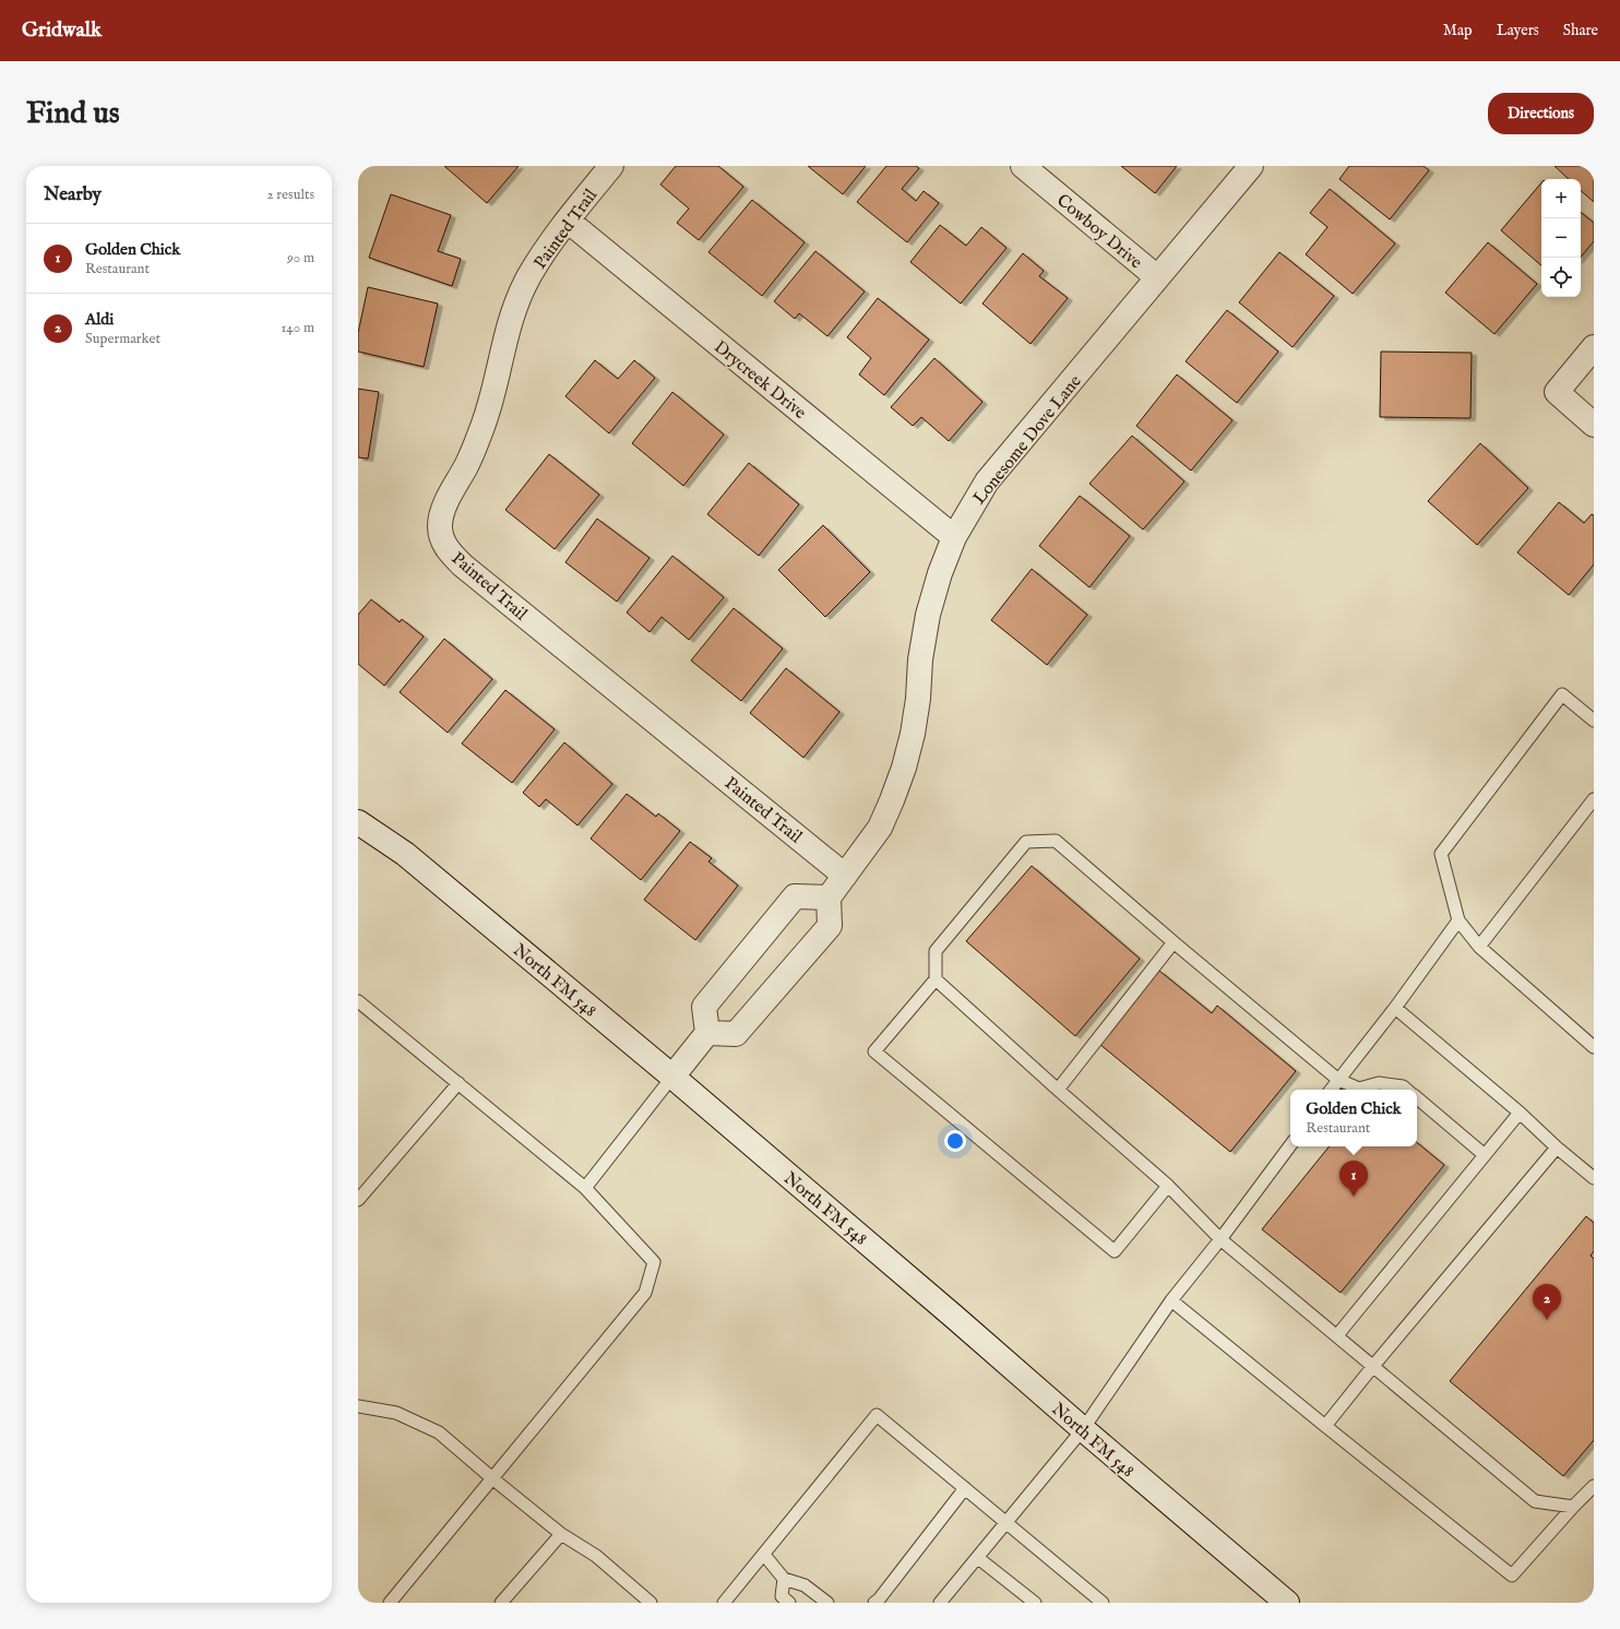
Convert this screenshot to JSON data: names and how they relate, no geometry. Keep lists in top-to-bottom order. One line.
{"streets":{"street":["Painted Trail","Cowboy Drive","Drycreek Drive","Lonesome Dove Lane","North FM 548"]},"crossings":[["Painted Trail","Drycreek Drive"],["Painted Trail","Lonesome Dove Lane"],["Cowboy Drive","Lonesome Dove Lane"],["Drycreek Drive","Lonesome Dove Lane"]],"page":{"header":"Gridwalk","nav":["Map","Layers","Share"],"buttons":"Directions","title":"Find us","heading":["Nearby","2 results"],"map_buttons":["+","−"],"list":[{"mark":"1","name":"Golden Chick","note":"Restaurant","value":"90 m"},{"mark":"2","name":"Aldi","note":"Supermarket","value":"140 m"}],"popup":["Golden Chick","Restaurant"],"pins":["1","2"]}}
